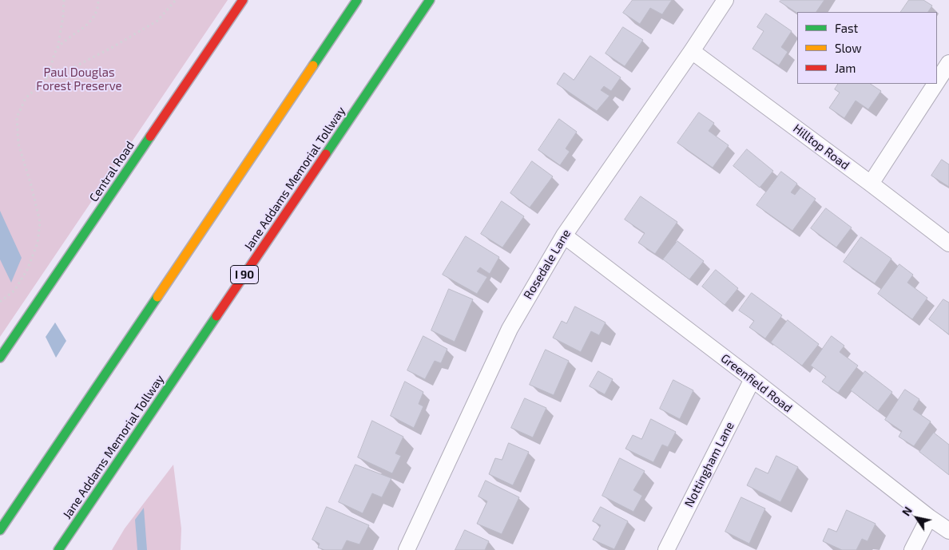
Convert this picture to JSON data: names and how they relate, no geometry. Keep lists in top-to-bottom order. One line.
{"streets":{"main road":["Central Road","Jane Addams Memorial Tollway","I 90"],"street":["Hilltop Road","Rosedale Lane","Greenfield Road","Nottingham Lane"]},"crossings":[["Hilltop Road","Rosedale Lane"],["Rosedale Lane","Greenfield Road"],["Greenfield Road","Nottingham Lane"]],"parks":["Paul Douglas Forest Preserve"],"legend":["Fast","Slow","Jam"],"north":"top left"}
